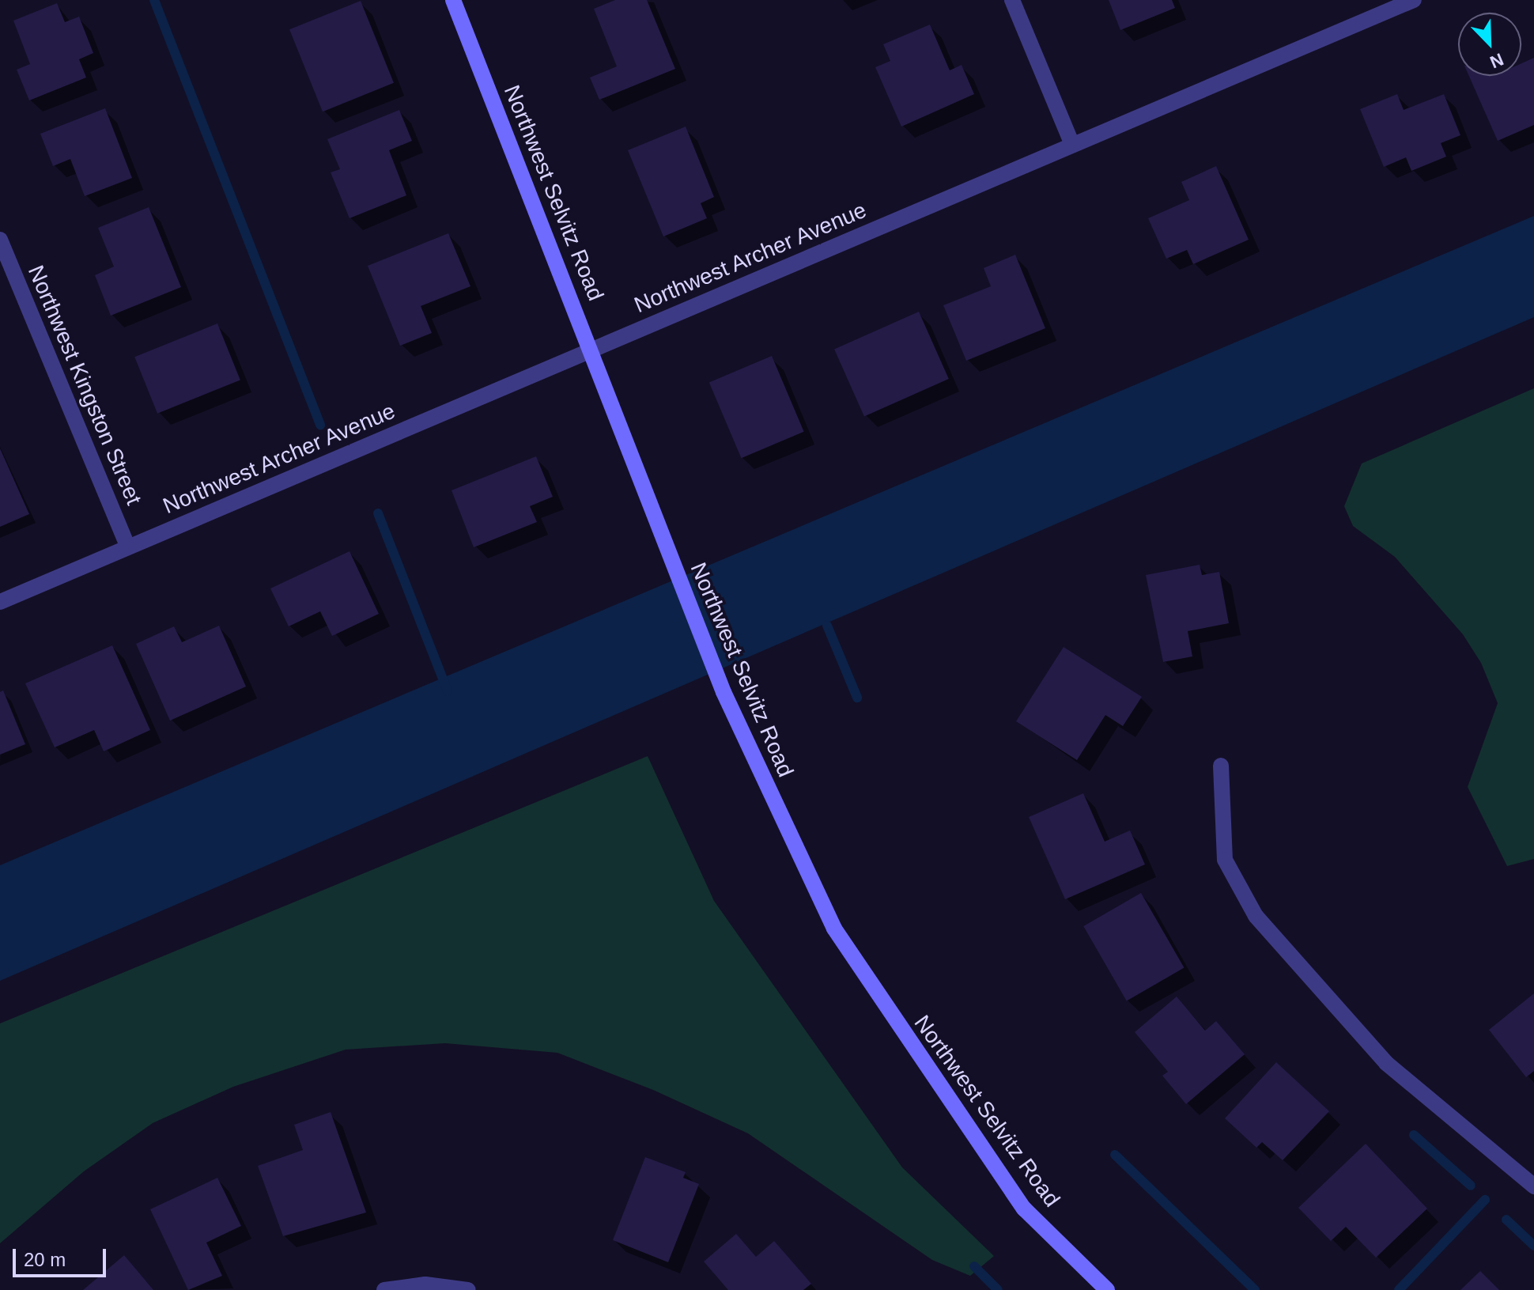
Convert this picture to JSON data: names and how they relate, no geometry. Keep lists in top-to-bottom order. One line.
{"streets":{"street":["Northwest Selvitz Road","Northwest Archer Avenue","Northwest Kingston Street"]},"crossings":[["Northwest Selvitz Road","Northwest Archer Avenue"],["Northwest Archer Avenue","Northwest Kingston Street"]],"scale_bar":"20 m","north":"bottom right"}
